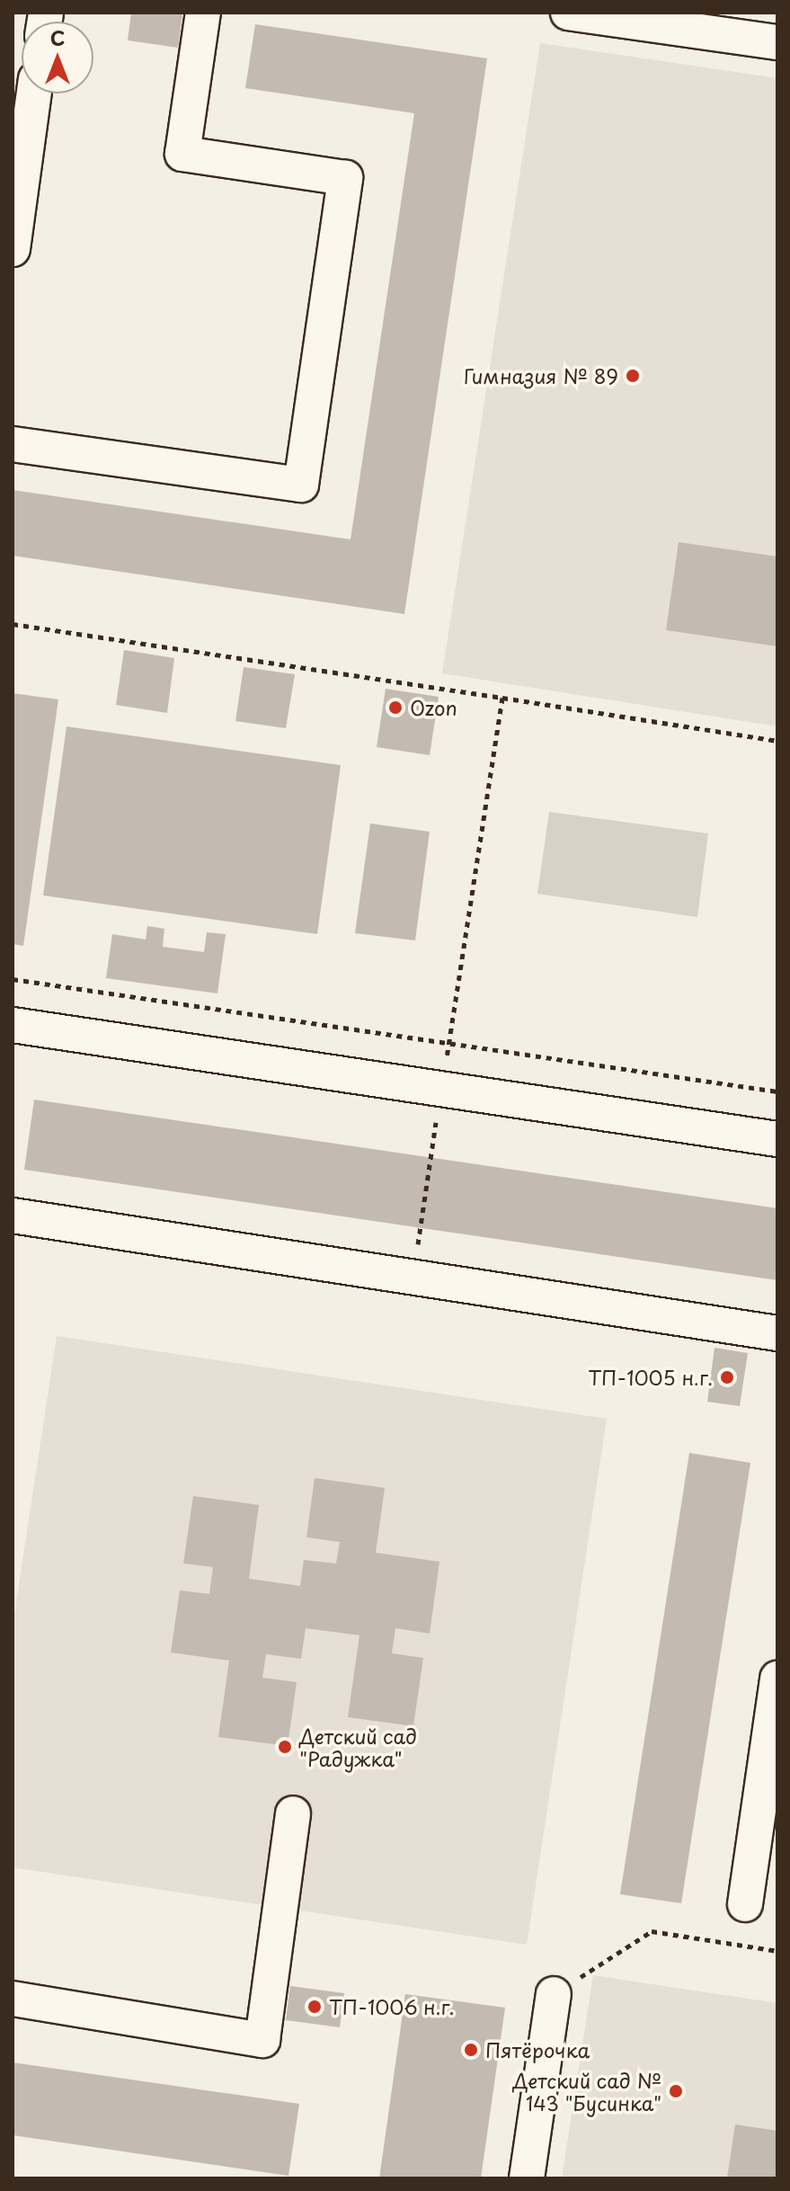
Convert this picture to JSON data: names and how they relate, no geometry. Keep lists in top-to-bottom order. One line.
{"places":["Гимназия № 89","Ozon","ТП-1005 н.г.","Детский сад \"Радужка\"","ТП-1006 н.г.","Пятёрочка","Детский сад № 143 \"Бусинка\""],"north":"top"}
